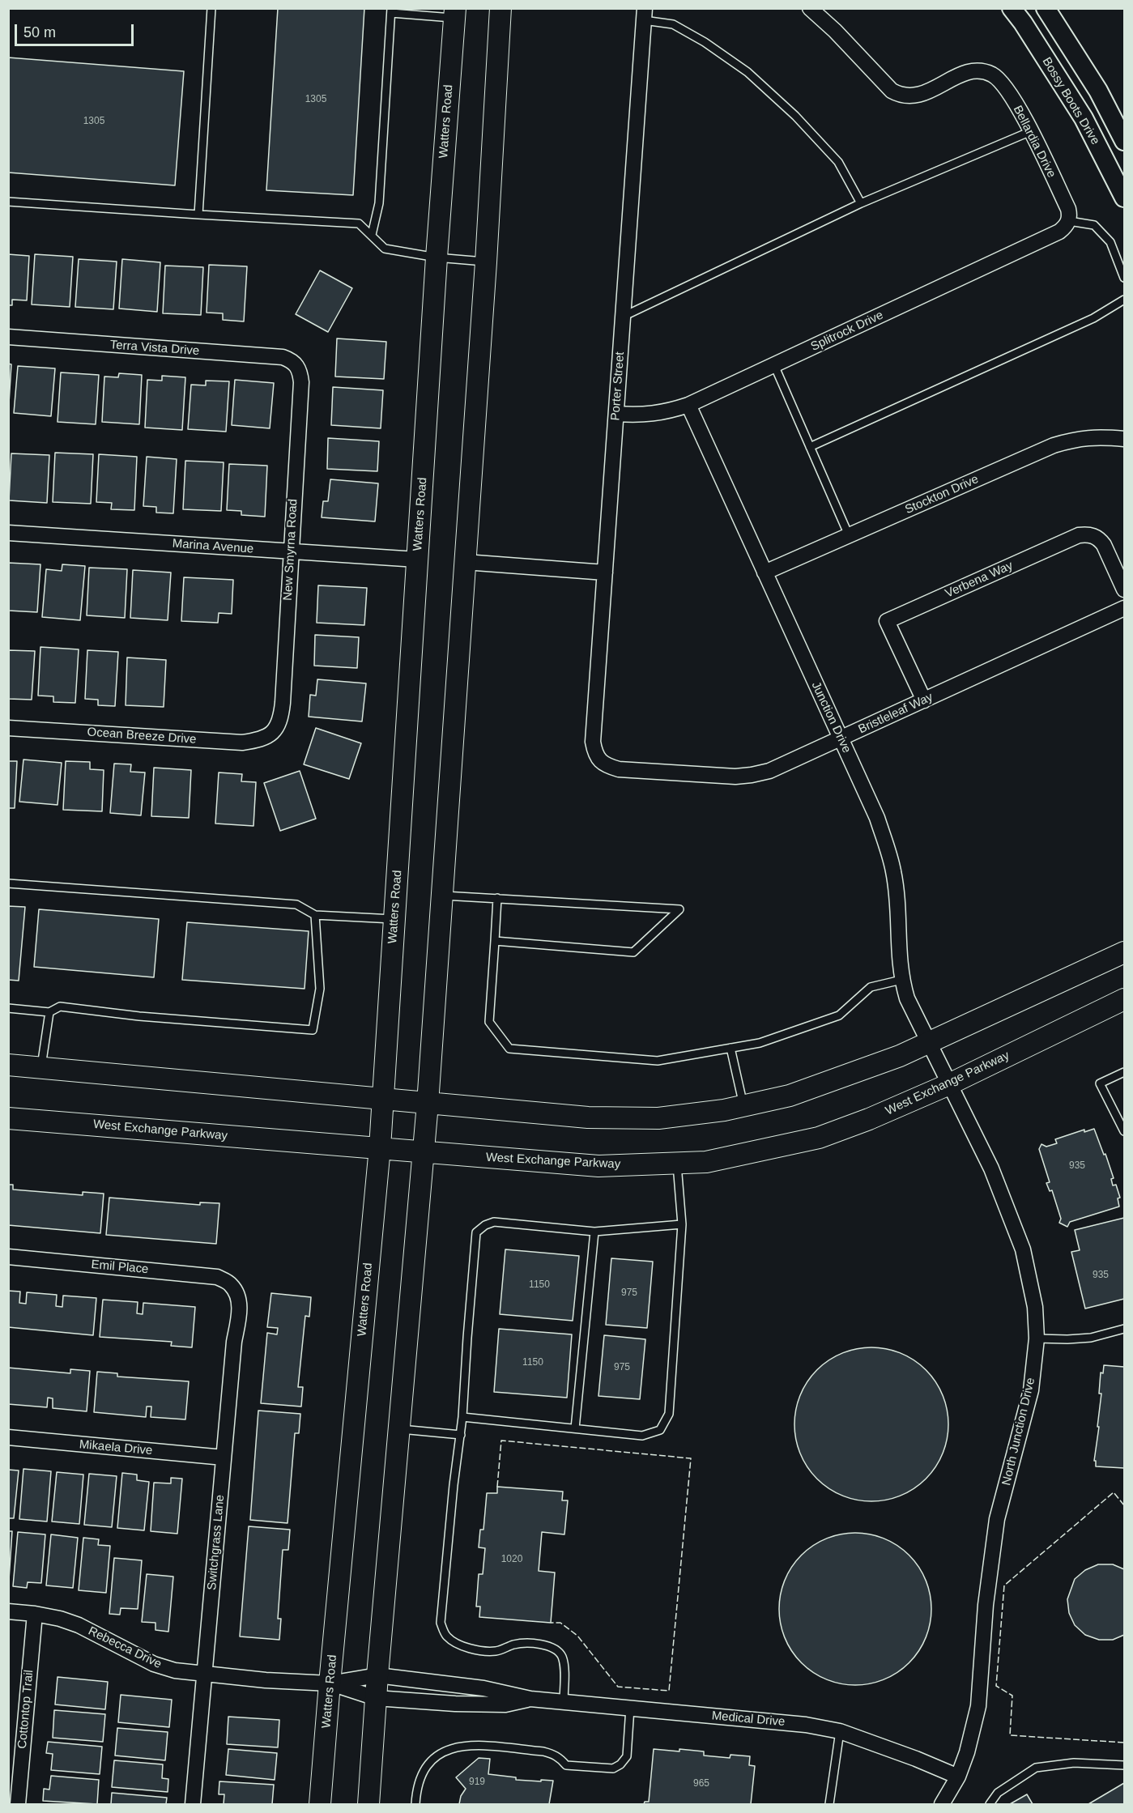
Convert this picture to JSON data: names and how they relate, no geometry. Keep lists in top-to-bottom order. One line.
{"streets":{"main road":["Watters Road","West Exchange Parkway"],"street":["Bossy Boots Drive","Bellardia Drive","Splitrock Drive","Terra Vista Drive","Porter Street","Stockton Drive","Marina Avenue","New Smyrna Road","Verbena Way","Bristleleaf Way","Junction Drive","Ocean Breeze Drive","Emil Place","North Junction Drive","Mikaela Drive","Switchgrass Lane","Rebecca Drive","Cottontop Trail","Medical Drive"]},"crossings":[["Watters Road","Marina Avenue"],["Watters Road","West Exchange Parkway"],["Watters Road","Rebecca Drive"],["Watters Road","Medical Drive"],["Bellardia Drive","Splitrock Drive"],["Splitrock Drive","Porter Street"],["Splitrock Drive","Junction Drive"],["Terra Vista Drive","New Smyrna Road"],["Porter Street","Bristleleaf Way"],["Stockton Drive","Junction Drive"],["Marina Avenue","New Smyrna Road"],["New Smyrna Road","Ocean Breeze Drive"],["Verbena Way","Bristleleaf Way"],["Bristleleaf Way","Junction Drive"],["Junction Drive","North Junction Drive"],["West Exchange Parkway","North Junction Drive"],["Emil Place","Switchgrass Lane"],["North Junction Drive","Medical Drive"],["Mikaela Drive","Switchgrass Lane"],["Switchgrass Lane","Rebecca Drive"],["Rebecca Drive","Cottontop Trail"],["Rebecca Drive","Medical Drive"]],"house_numbers":["1305","1305","935","935","1150","975","1150","975","1020","919","965"],"scale_bar":"50 m"}
